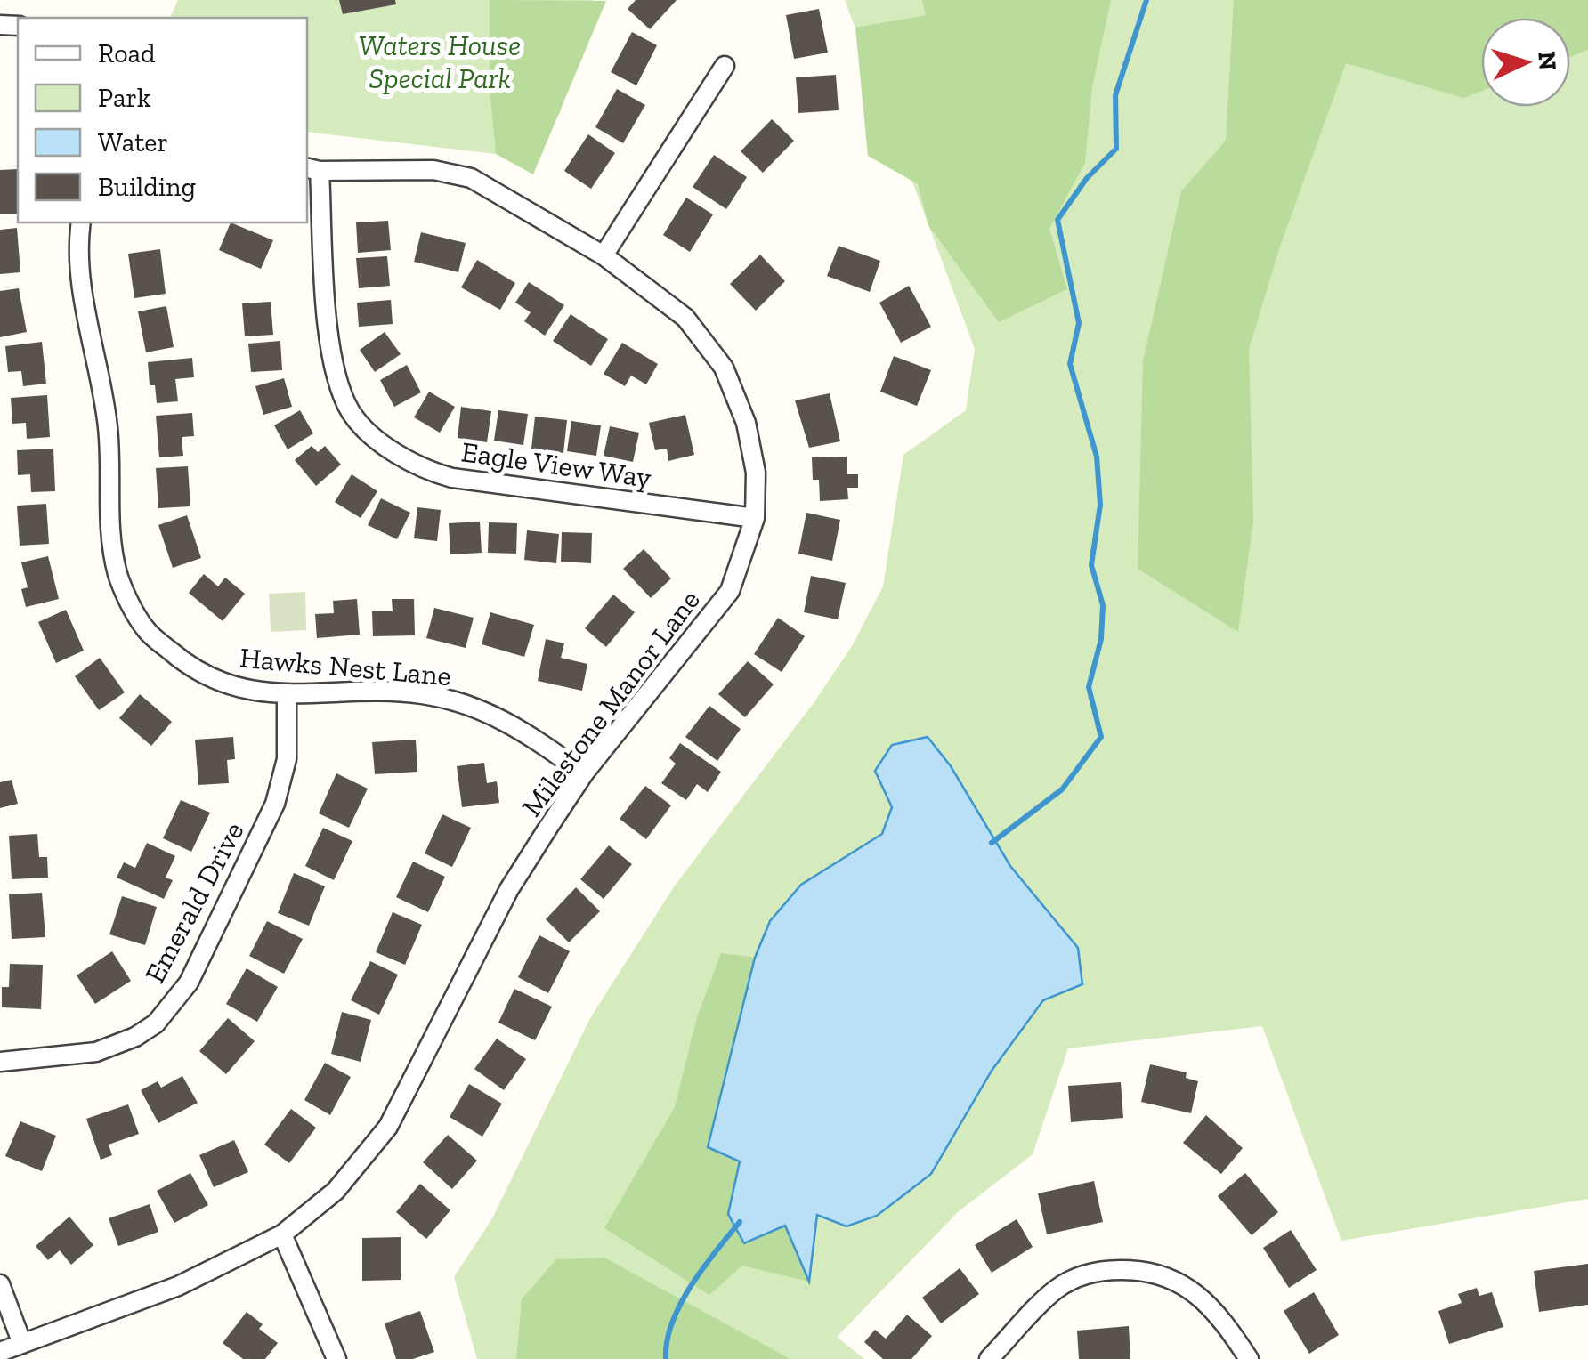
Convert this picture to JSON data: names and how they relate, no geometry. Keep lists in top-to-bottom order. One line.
{"streets":{"street":["Eagle View Way","Hawks Nest Lane","Milestone Manor Lane","Emerald Drive"]},"crossings":[["Eagle View Way","Milestone Manor Lane"],["Hawks Nest Lane","Milestone Manor Lane"],["Hawks Nest Lane","Emerald Drive"]],"parks":["Waters House Special Park"],"legend":["Road","Park","Water","Building"],"north":"right"}
